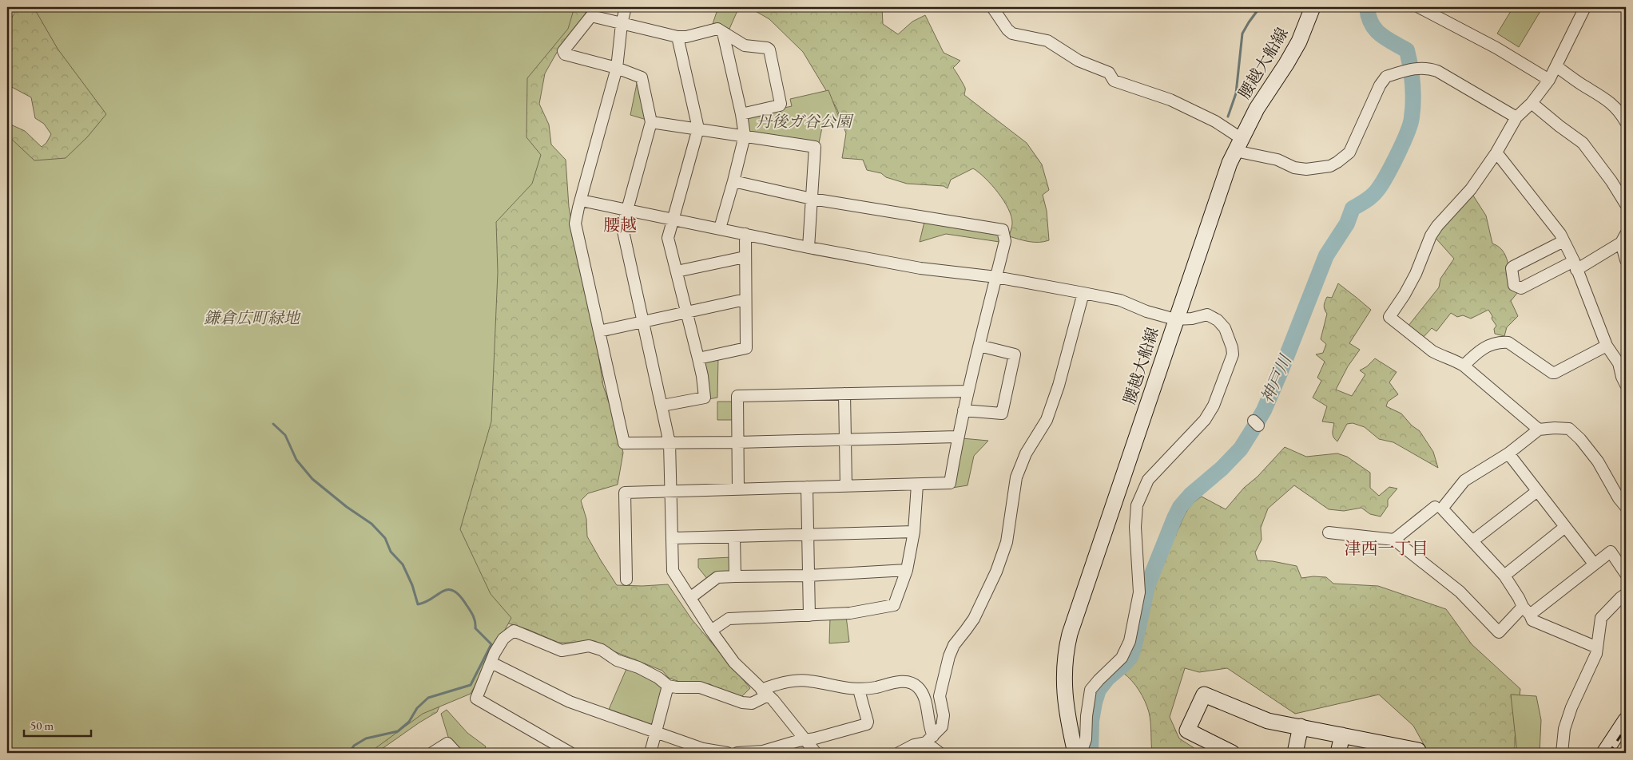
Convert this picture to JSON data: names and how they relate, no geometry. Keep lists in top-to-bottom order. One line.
{"streets":{"main road":["腰越大船線"]},"districts":["腰越","津西一丁目"],"water":["神戸川"],"parks":["丹後ガ谷公園","鎌倉広町緑地"],"scale_bar":"50 m"}
